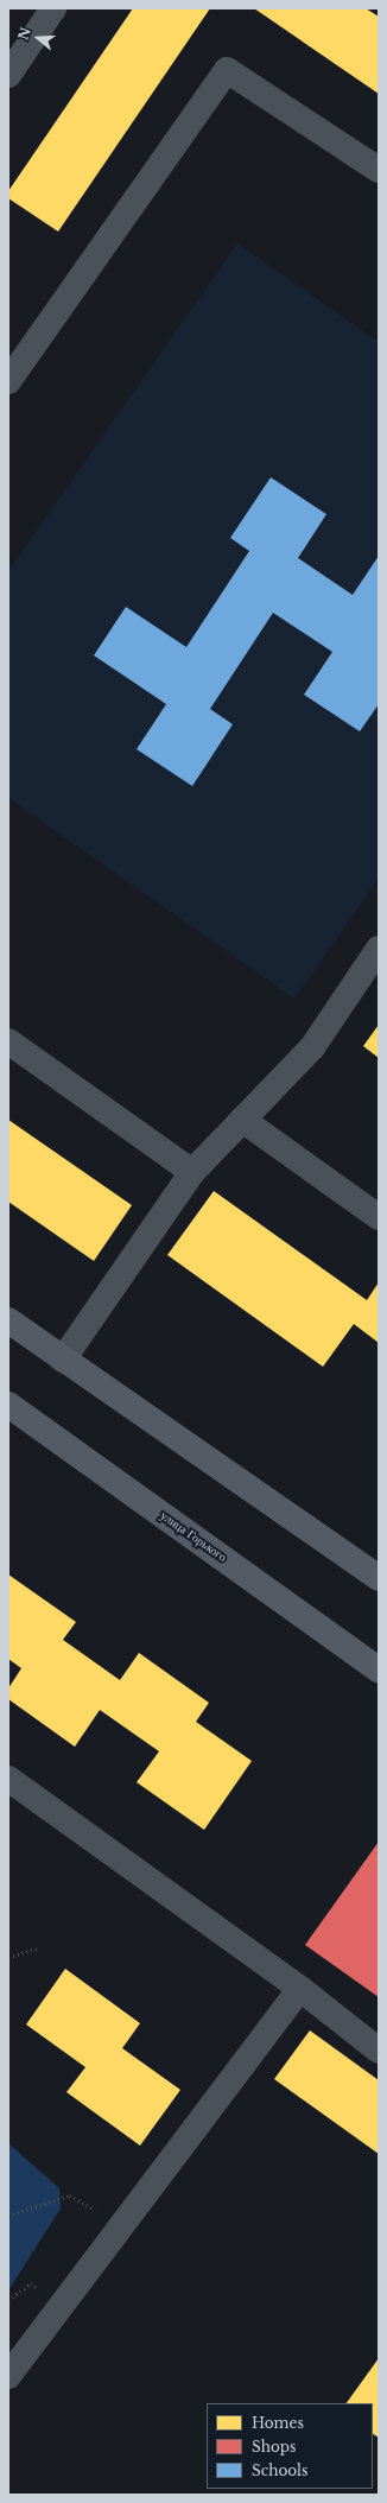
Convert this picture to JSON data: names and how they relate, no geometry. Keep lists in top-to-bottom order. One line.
{"streets":{"main road":["улица Горького"]},"legend":["Homes","Shops","Schools"],"north":"left"}
